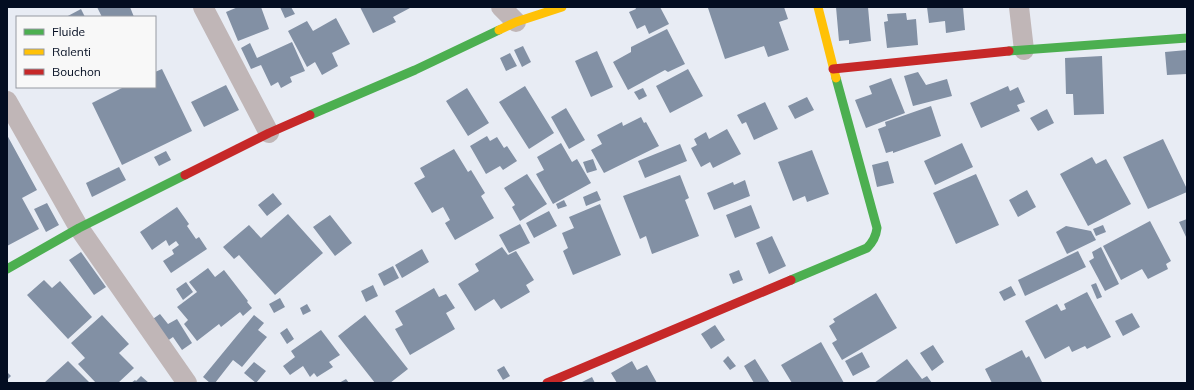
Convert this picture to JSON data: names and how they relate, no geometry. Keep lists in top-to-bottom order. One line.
{"legend":["Fluide","Ralenti","Bouchon"]}
